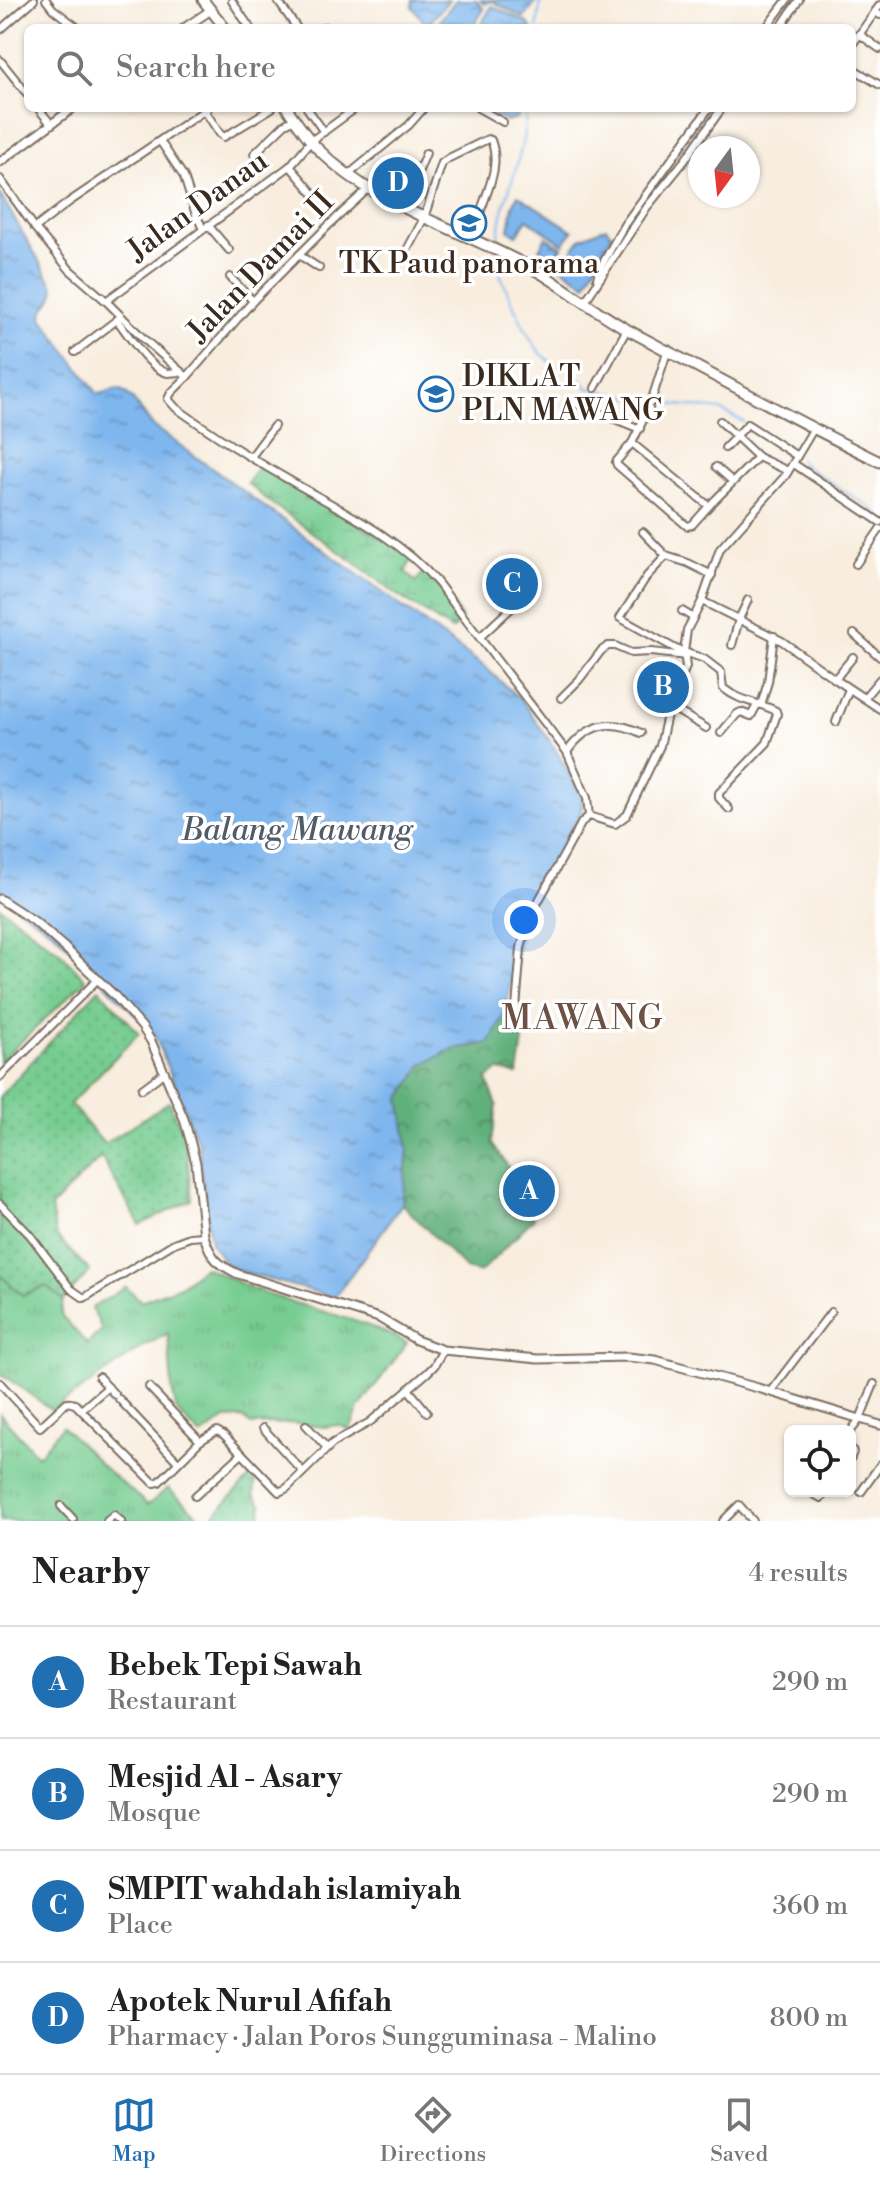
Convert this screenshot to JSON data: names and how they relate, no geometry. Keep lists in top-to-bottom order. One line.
{"streets":{"street":["Jalan Danau","Jalan Damai II"]},"districts":["MAWANG"],"water":["Balang Mawang"],"places":{"school or university":["TK Paud panorama","DIKLAT PLN MAWANG"]},"north":"bottom","page":{"search":"Search here","pins":["D","C","B","A"],"heading":["Nearby","4 results"],"list":[{"mark":"A","name":"Bebek Tepi Sawah","note":"Restaurant","value":"290 m"},{"mark":"B","name":"Mesjid Al - Asary","note":"Mosque","value":"290 m"},{"mark":"C","name":"SMPIT wahdah islamiyah","note":"Place","value":"360 m"},{"mark":"D","name":"Apotek Nurul Afifah","note":"Pharmacy · Jalan Poros Sungguminasa - Malino","value":"800 m"}],"nav":["Map","Directions","Saved"]}}
